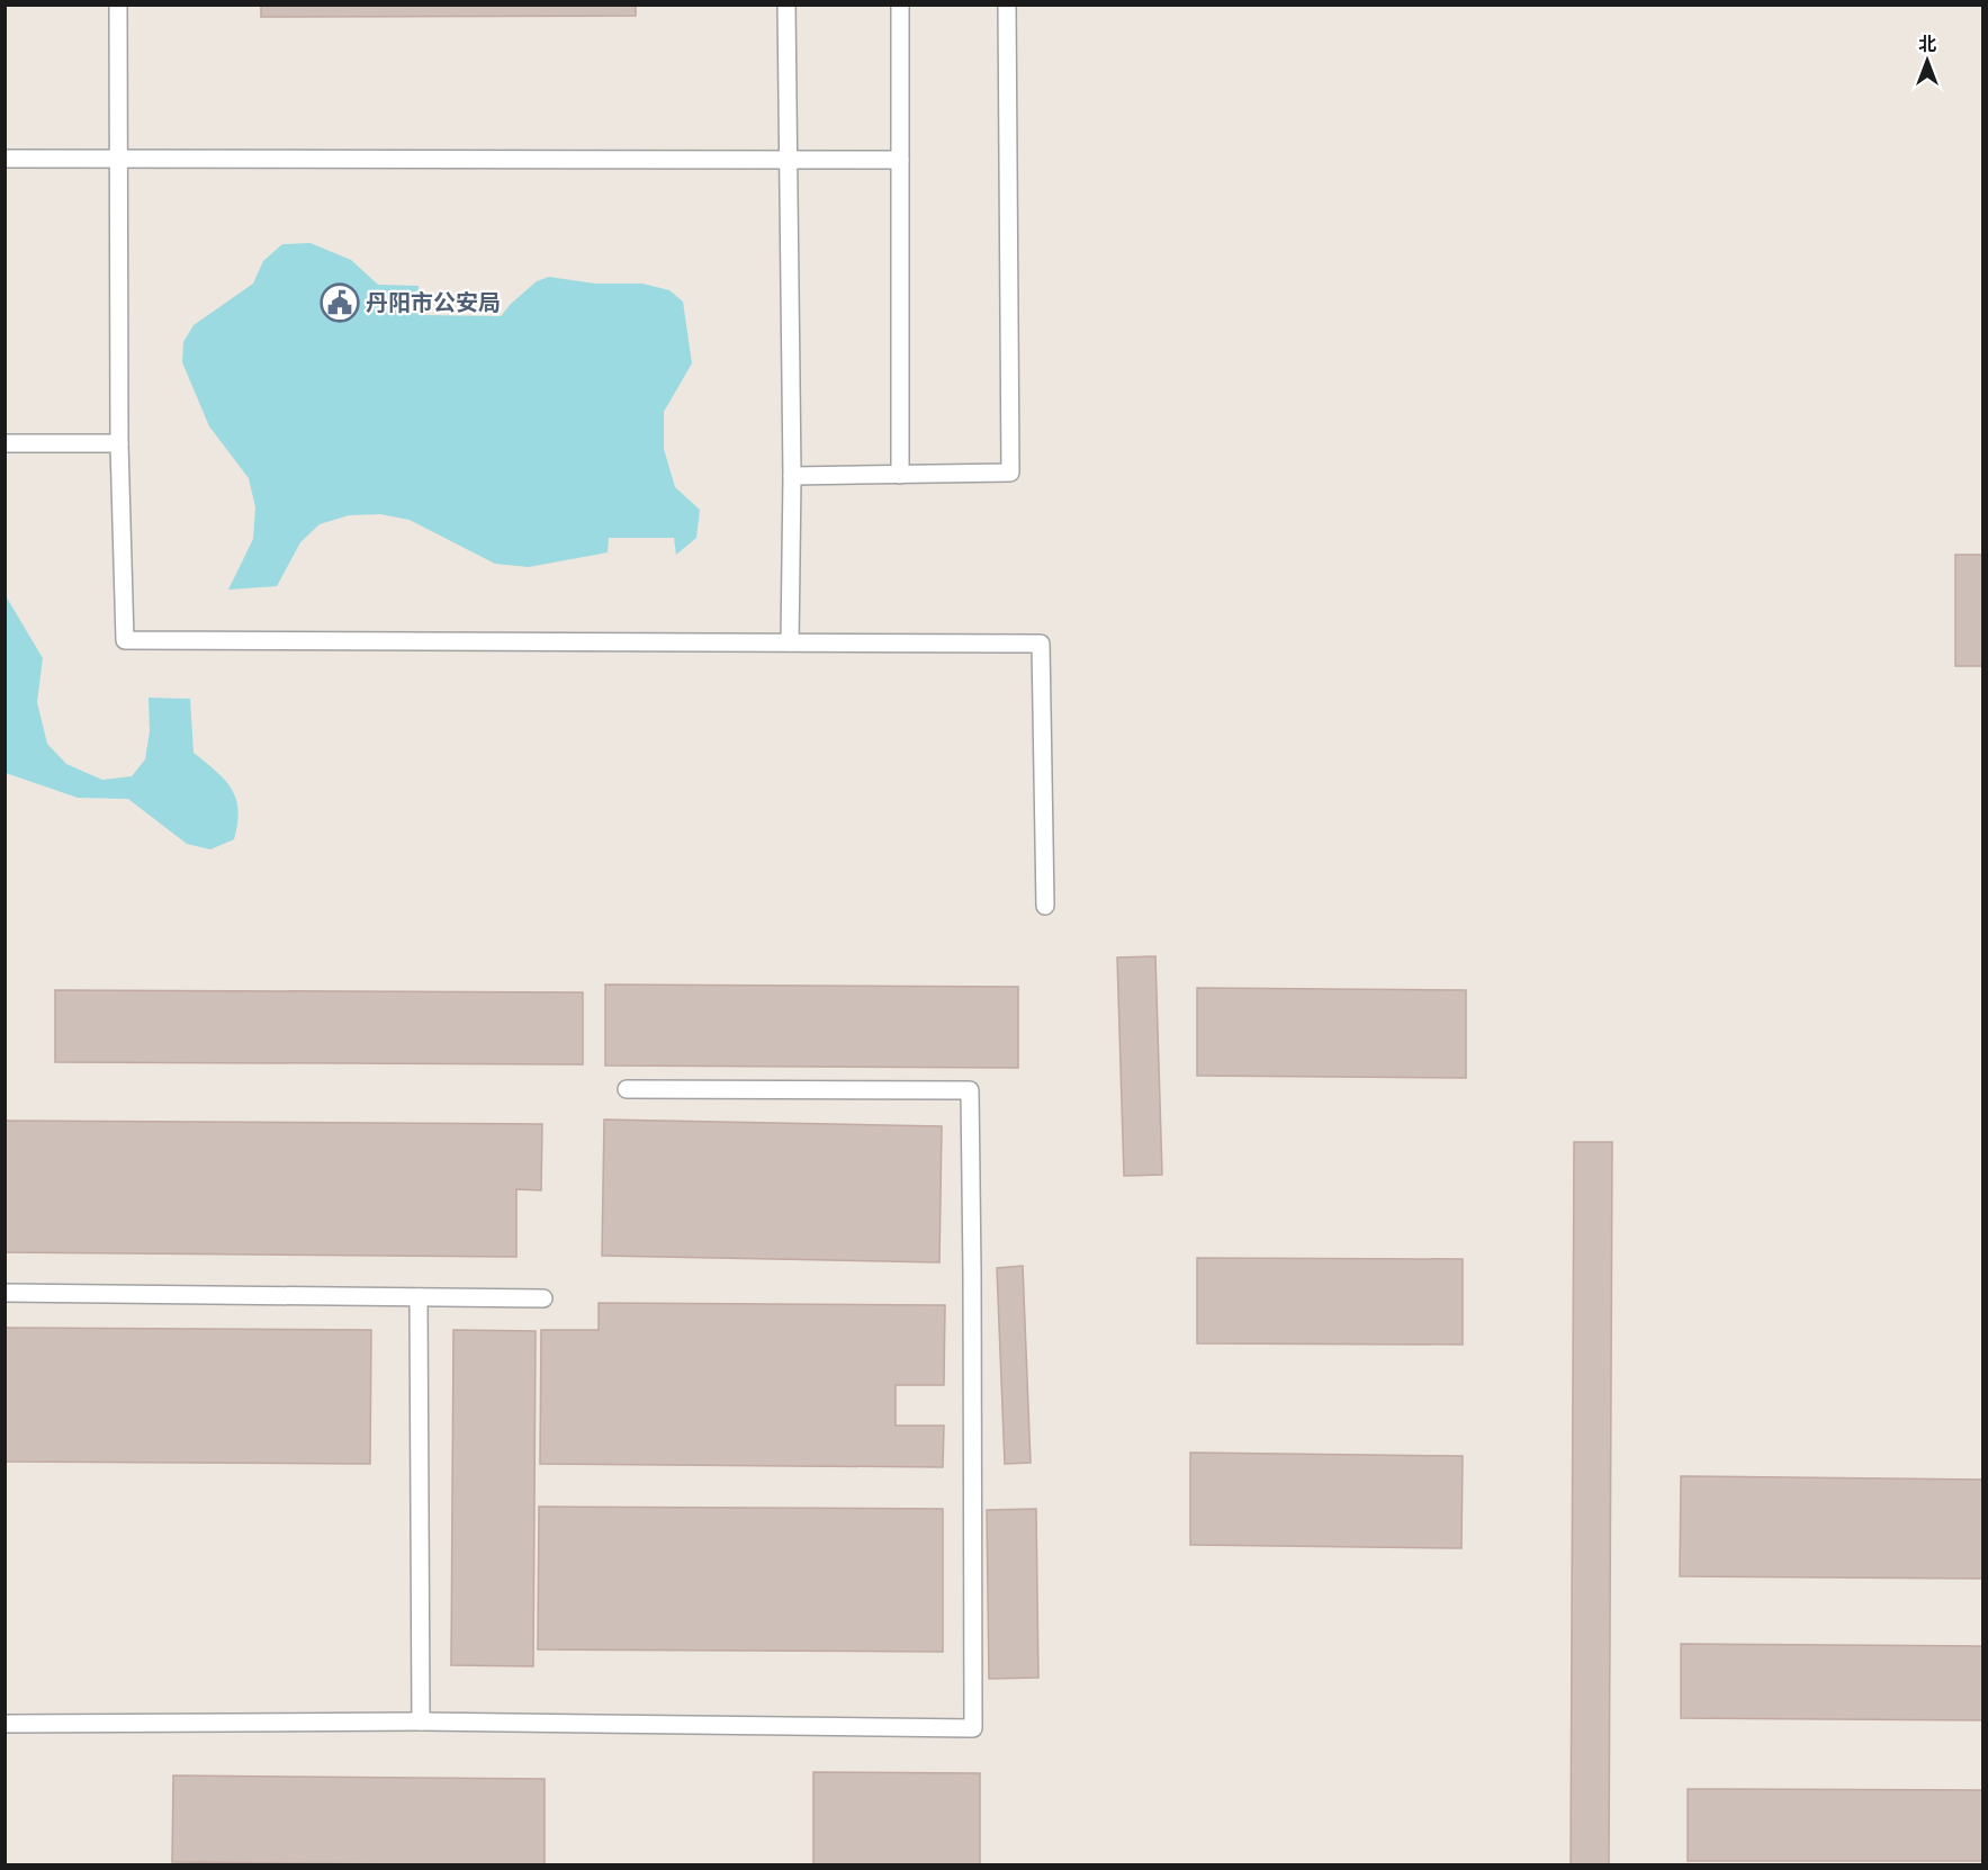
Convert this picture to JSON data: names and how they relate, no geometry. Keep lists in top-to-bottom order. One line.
{"places":{"public building":["丹阳市公安局"]},"north":"top"}
